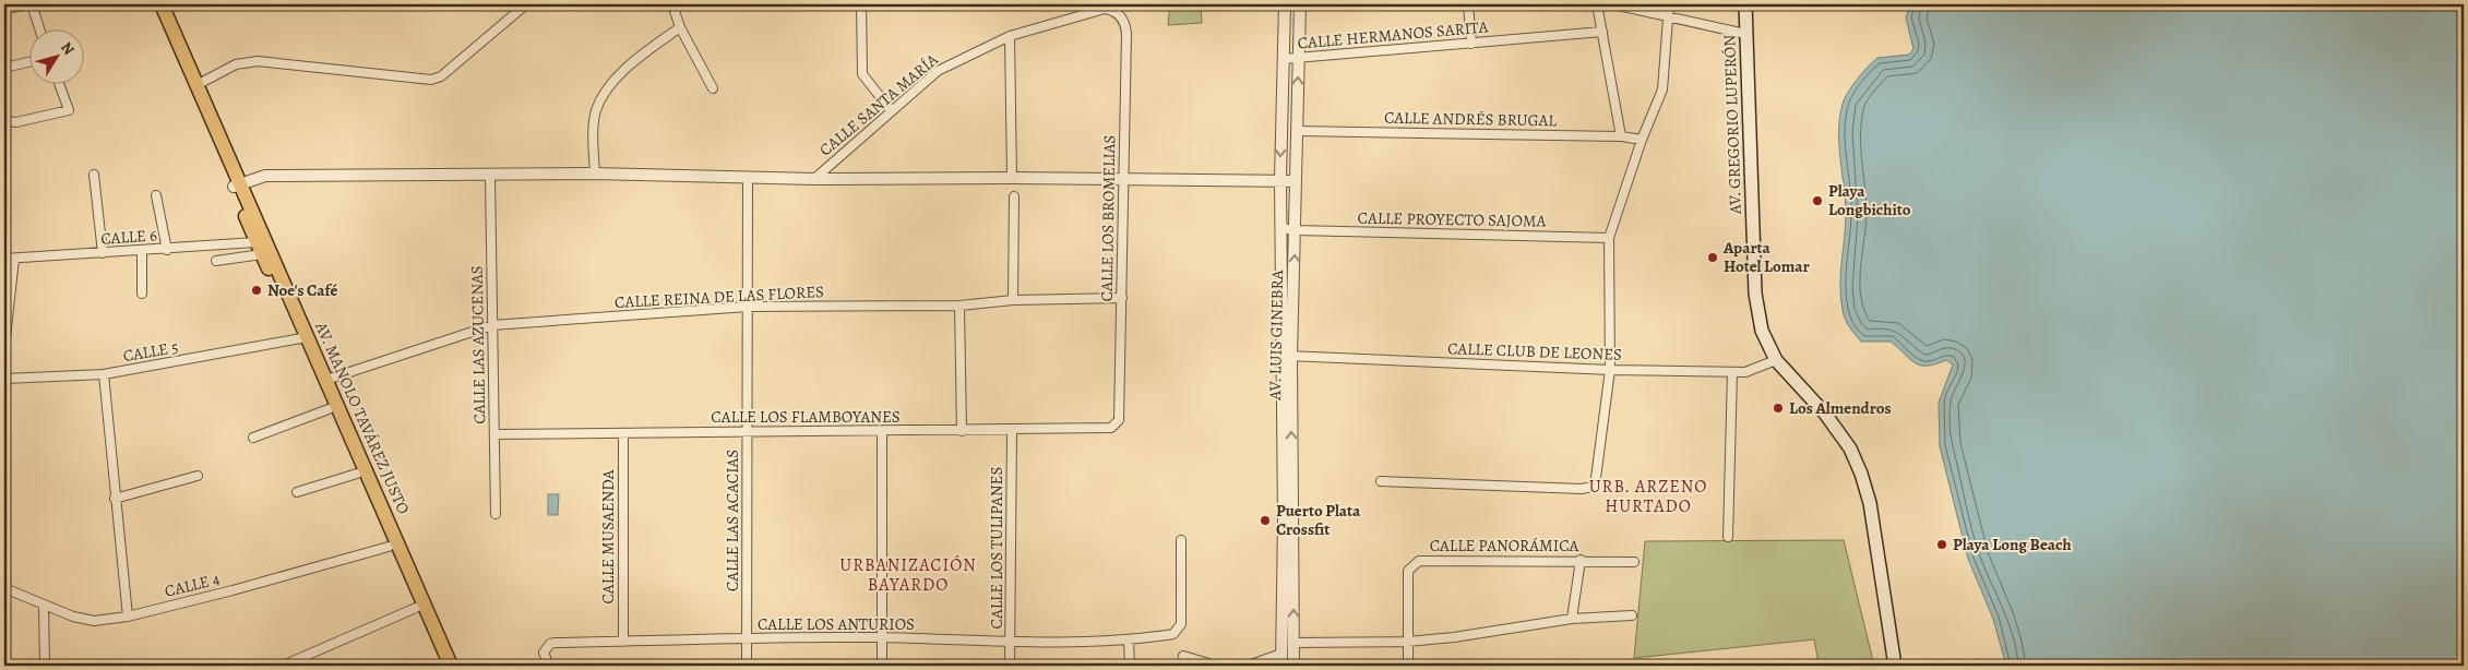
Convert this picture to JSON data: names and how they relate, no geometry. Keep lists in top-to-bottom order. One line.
{"streets":{"main road":["AV. GREGORIO LUPERÓN","AV. MANOLO TAVÁREZ JUSTO"],"street":["CALLE HERMANOS SARITA","CALLE SANTA MARÍA","CALLE ANDRÉS BRUGAL","CALLE LOS BROMELIAS","CALLE PROYECTO SAJOMA","CALLE 6","CALLE REINA DE LAS FLORES","AV. LUIS GINEBRA","CALLE LAS AZUCENAS","CALLE 5","CALLE CLUB DE LEONES","CALLE LOS FLAMBOYANES","CALLE LAS ACACIAS","CALLE MUSAENDA","CALLE PANORÁMICA","CALLE LOS TULIPANES","CALLE 4","CALLE LOS ANTURIOS"]},"crossings":[["CALLE HERMANOS SARITA","AV. LUIS GINEBRA"],["CALLE SANTA MARÍA","CALLE LOS BROMELIAS"],["CALLE ANDRÉS BRUGAL","AV. LUIS GINEBRA"],["AV. GREGORIO LUPERÓN","CALLE CLUB DE LEONES"],["CALLE LOS BROMELIAS","CALLE REINA DE LAS FLORES"],["CALLE LOS BROMELIAS","CALLE LOS FLAMBOYANES"],["CALLE PROYECTO SAJOMA","AV. LUIS GINEBRA"],["CALLE 6","AV. MANOLO TAVÁREZ JUSTO"],["CALLE REINA DE LAS FLORES","CALLE LAS AZUCENAS"],["CALLE REINA DE LAS FLORES","AV. MANOLO TAVÁREZ JUSTO"],["CALLE REINA DE LAS FLORES","CALLE LAS ACACIAS"],["AV. LUIS GINEBRA","CALLE CLUB DE LEONES"],["CALLE LAS AZUCENAS","CALLE LOS FLAMBOYANES"],["CALLE 5","AV. MANOLO TAVÁREZ JUSTO"],["CALLE LOS FLAMBOYANES","CALLE LAS ACACIAS"],["CALLE LOS FLAMBOYANES","CALLE MUSAENDA"],["CALLE LOS FLAMBOYANES","CALLE LOS TULIPANES"],["AV. MANOLO TAVÁREZ JUSTO","CALLE 4"],["CALLE LAS ACACIAS","CALLE LOS ANTURIOS"],["CALLE MUSAENDA","CALLE LOS ANTURIOS"],["CALLE LOS TULIPANES","CALLE LOS ANTURIOS"]],"districts":["URB. ARZENO HURTADO","URBANIZACIÓN BAYARDO"],"places":["Playa Longbichito","Aparta Hotel Lomar","Noe's Café","Los Almendros","Puerto Plata Crossfit","Playa Long Beach"],"north":"top right"}
